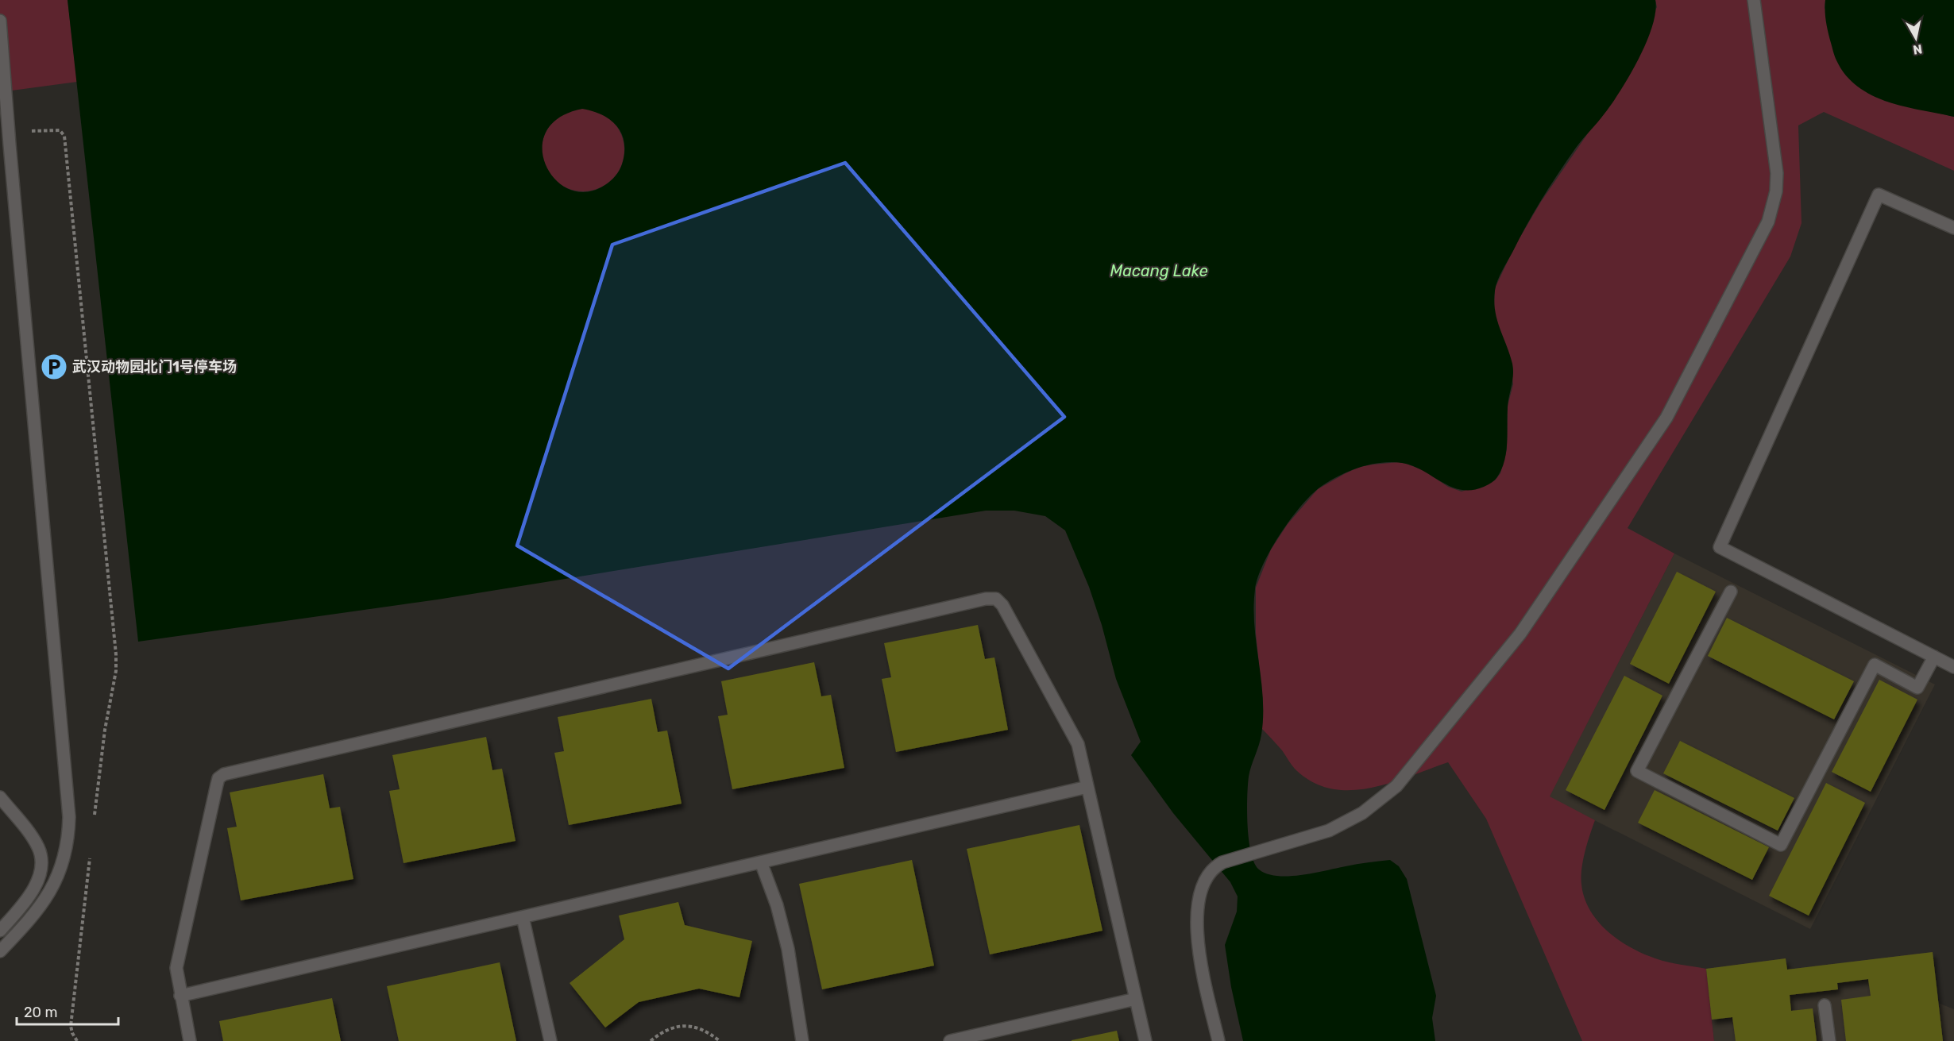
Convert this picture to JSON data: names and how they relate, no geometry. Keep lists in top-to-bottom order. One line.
{"water":["Macang Lake"],"places":{"parking":["武汉动物园北门1号停车场"]},"scale_bar":"20 m","north":"bottom"}
